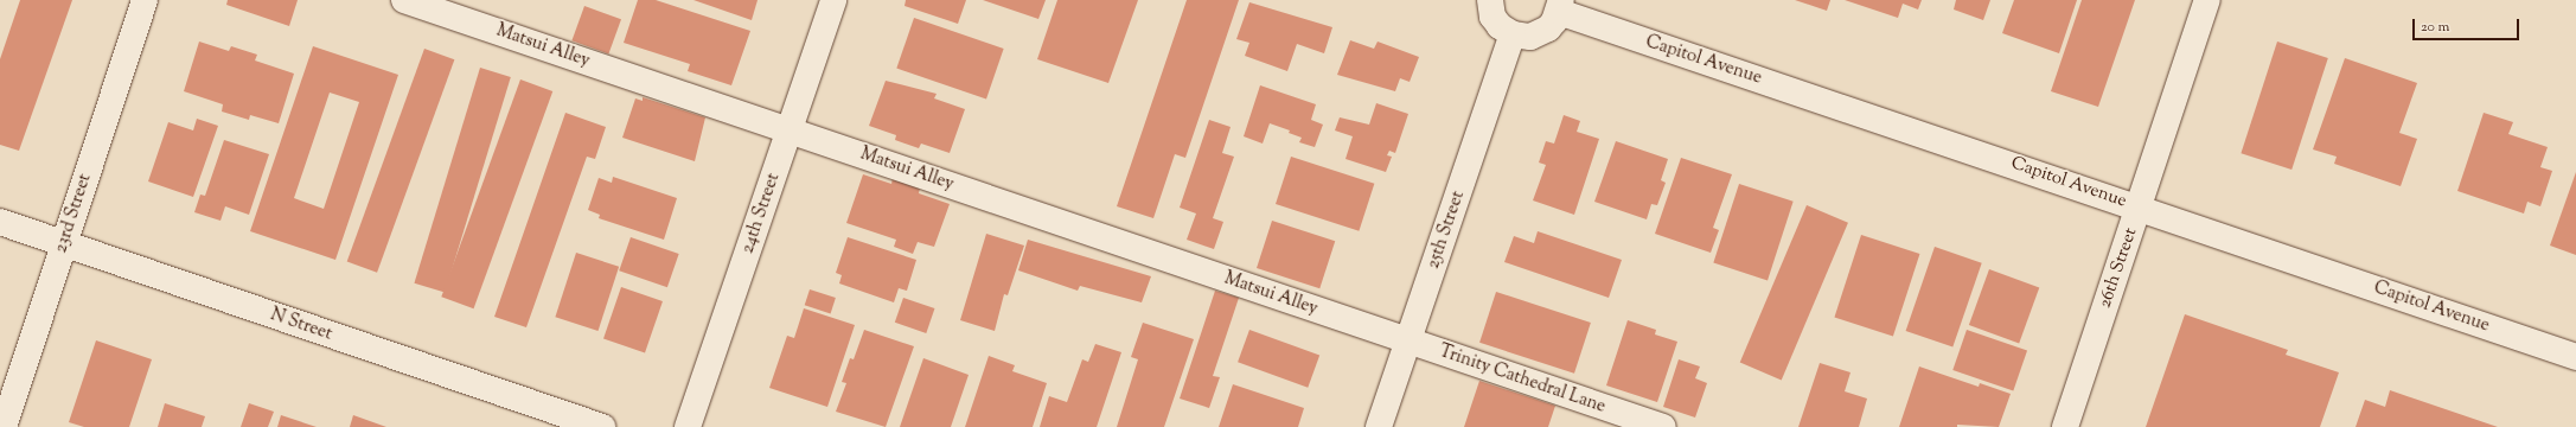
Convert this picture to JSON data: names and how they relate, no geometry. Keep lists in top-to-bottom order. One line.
{"streets":{"street":["Matsui Alley","Capitol Avenue","23rd Street","24th Street","25th Street","26th Street","N Street","Trinity Cathedral Lane"]},"crossings":[["Matsui Alley","24th Street"],["Matsui Alley","25th Street"],["Matsui Alley","Trinity Cathedral Lane"],["Capitol Avenue","26th Street"],["23rd Street","N Street"],["25th Street","Trinity Cathedral Lane"]],"scale_bar":"20 m"}
